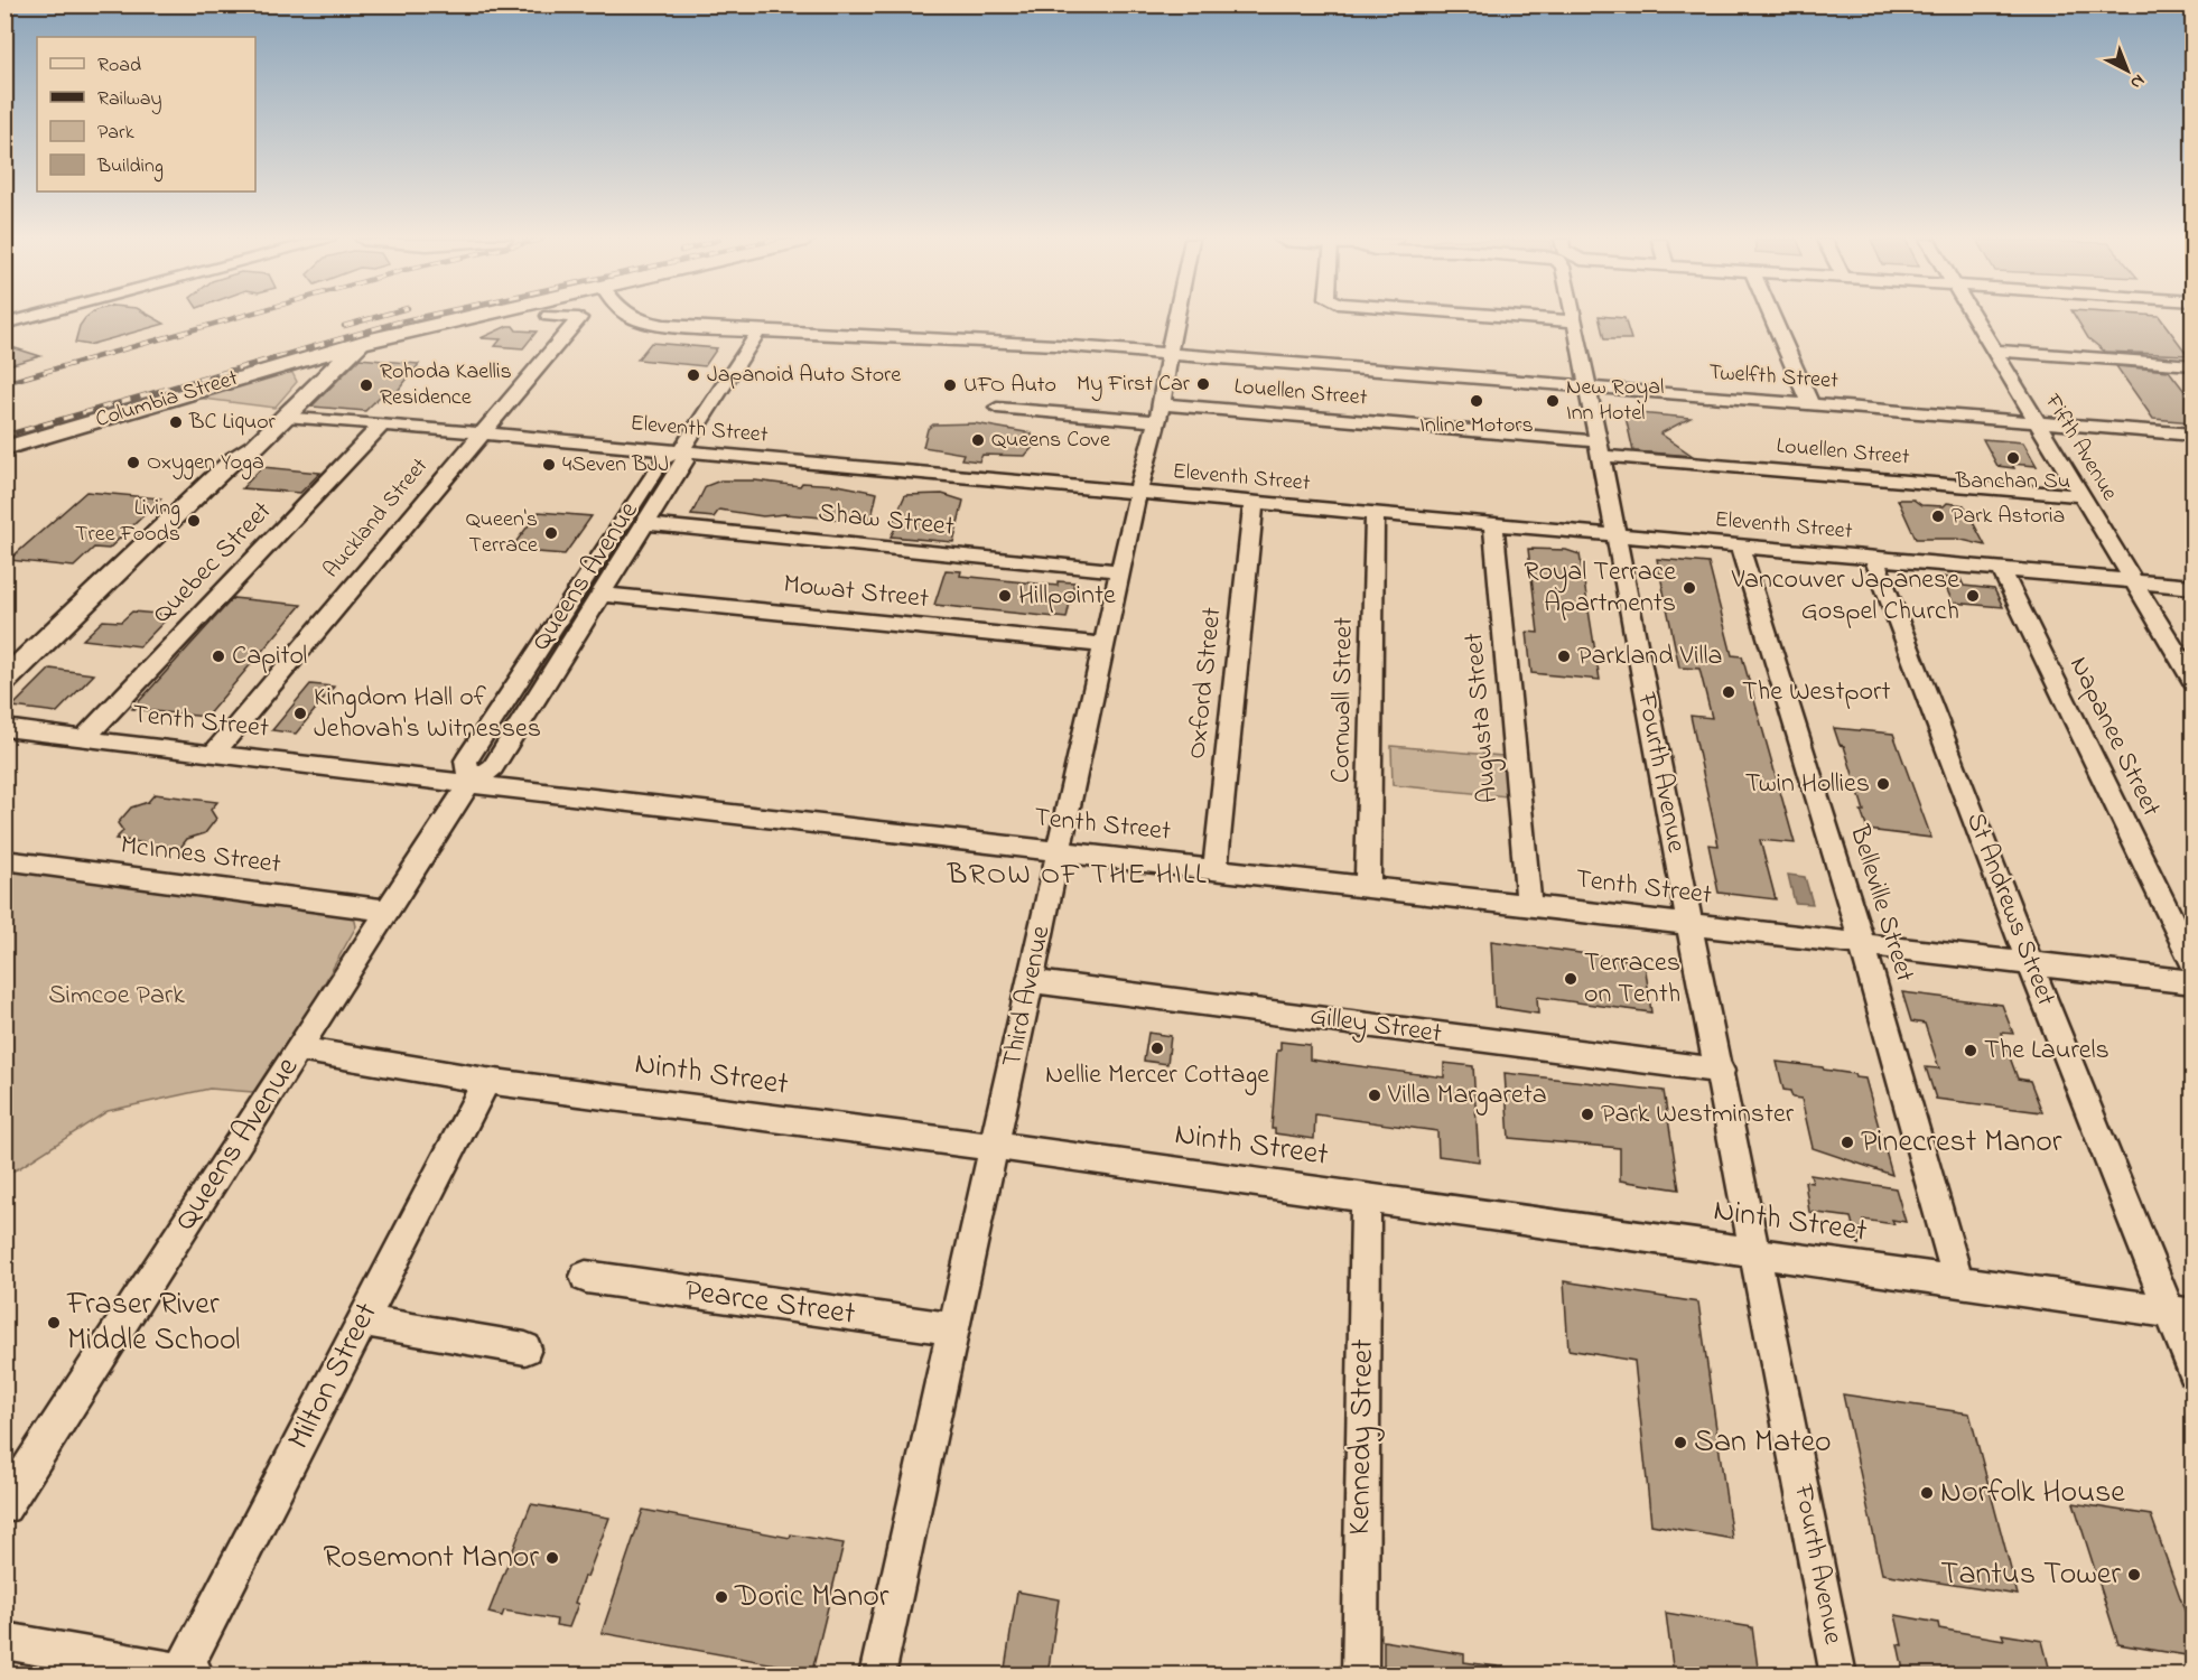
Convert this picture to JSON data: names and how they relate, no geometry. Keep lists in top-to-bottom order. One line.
{"streets":{"main road":["Columbia Street"],"street":["Twelfth Street","Louellen Street","Eleventh Street","Fifth Avenue","Auckland Street","Shaw Street","Quebec Street","Queens Avenue","Mowat Street","Oxford Street","Cornwall Street","Augusta Street","Tenth Street","Napanee Street","Fourth Avenue","McInnes Street","Belleville Street","St Andrews Street","Third Avenue","Gilley Street","Ninth Street","Pearce Street","Milton Street","Kennedy Street"]},"crossings":[["Twelfth Street","Fifth Avenue"],["Twelfth Street","Queens Avenue"],["Twelfth Street","Fourth Avenue"],["Twelfth Street","Third Avenue"],["Louellen Street","Fifth Avenue"],["Louellen Street","Fourth Avenue"],["Louellen Street","Third Avenue"],["Eleventh Street","Fifth Avenue"],["Eleventh Street","Auckland Street"],["Eleventh Street","Quebec Street"],["Eleventh Street","Queens Avenue"],["Eleventh Street","Oxford Street"],["Eleventh Street","Cornwall Street"],["Eleventh Street","Augusta Street"],["Eleventh Street","Napanee Street"],["Eleventh Street","Fourth Avenue"],["Eleventh Street","Belleville Street"],["Eleventh Street","St Andrews Street"],["Eleventh Street","Third Avenue"],["Auckland Street","Tenth Street"],["Shaw Street","Queens Avenue"],["Shaw Street","Third Avenue"],["Quebec Street","Tenth Street"],["Queens Avenue","Mowat Street"],["Queens Avenue","Tenth Street"],["Queens Avenue","McInnes Street"],["Queens Avenue","Ninth Street"],["Mowat Street","Third Avenue"],["Oxford Street","Tenth Street"],["Cornwall Street","Tenth Street"],["Augusta Street","Tenth Street"],["Tenth Street","Fourth Avenue"],["Tenth Street","Belleville Street"],["Tenth Street","St Andrews Street"],["Tenth Street","Third Avenue"],["Fourth Avenue","Gilley Street"],["Fourth Avenue","Ninth Street"],["Belleville Street","Ninth Street"],["St Andrews Street","Ninth Street"],["Third Avenue","Gilley Street"],["Third Avenue","Ninth Street"],["Third Avenue","Pearce Street"],["Ninth Street","Milton Street"],["Ninth Street","Kennedy Street"]],"districts":["BROW OF THE HILL"],"parks":["Simcoe Park"],"places":["Japanoid Auto Store","My First Car","Rohoda Kaellis Residence","UFO Auto","Inline Motors","New Royal Inn Hotel","BC Liquor","Queens Cove","Banchan Su","Oxygen Yoga","4Seven BJJ","Park Astoria","Living Tree Foods","Queen's Terrace","Royal Terrace Apartments","Hillpointe","Vancouver Japanese Gospel Church","Capitol","Parkland Villa","The Westport","Kingdom Hall of Jehovah's Witnesses","Twin Hollies","Terraces on Tenth","Nellie Mercer Cottage","The Laurels","Villa Margareta","Park Westminster","Pinecrest Manor","Fraser River Middle School","San Mateo","Norfolk House","Rosemont Manor","Tantus Tower","Doric Manor"],"legend":["Road","Railway","Park","Building"],"north":"bottom right"}
